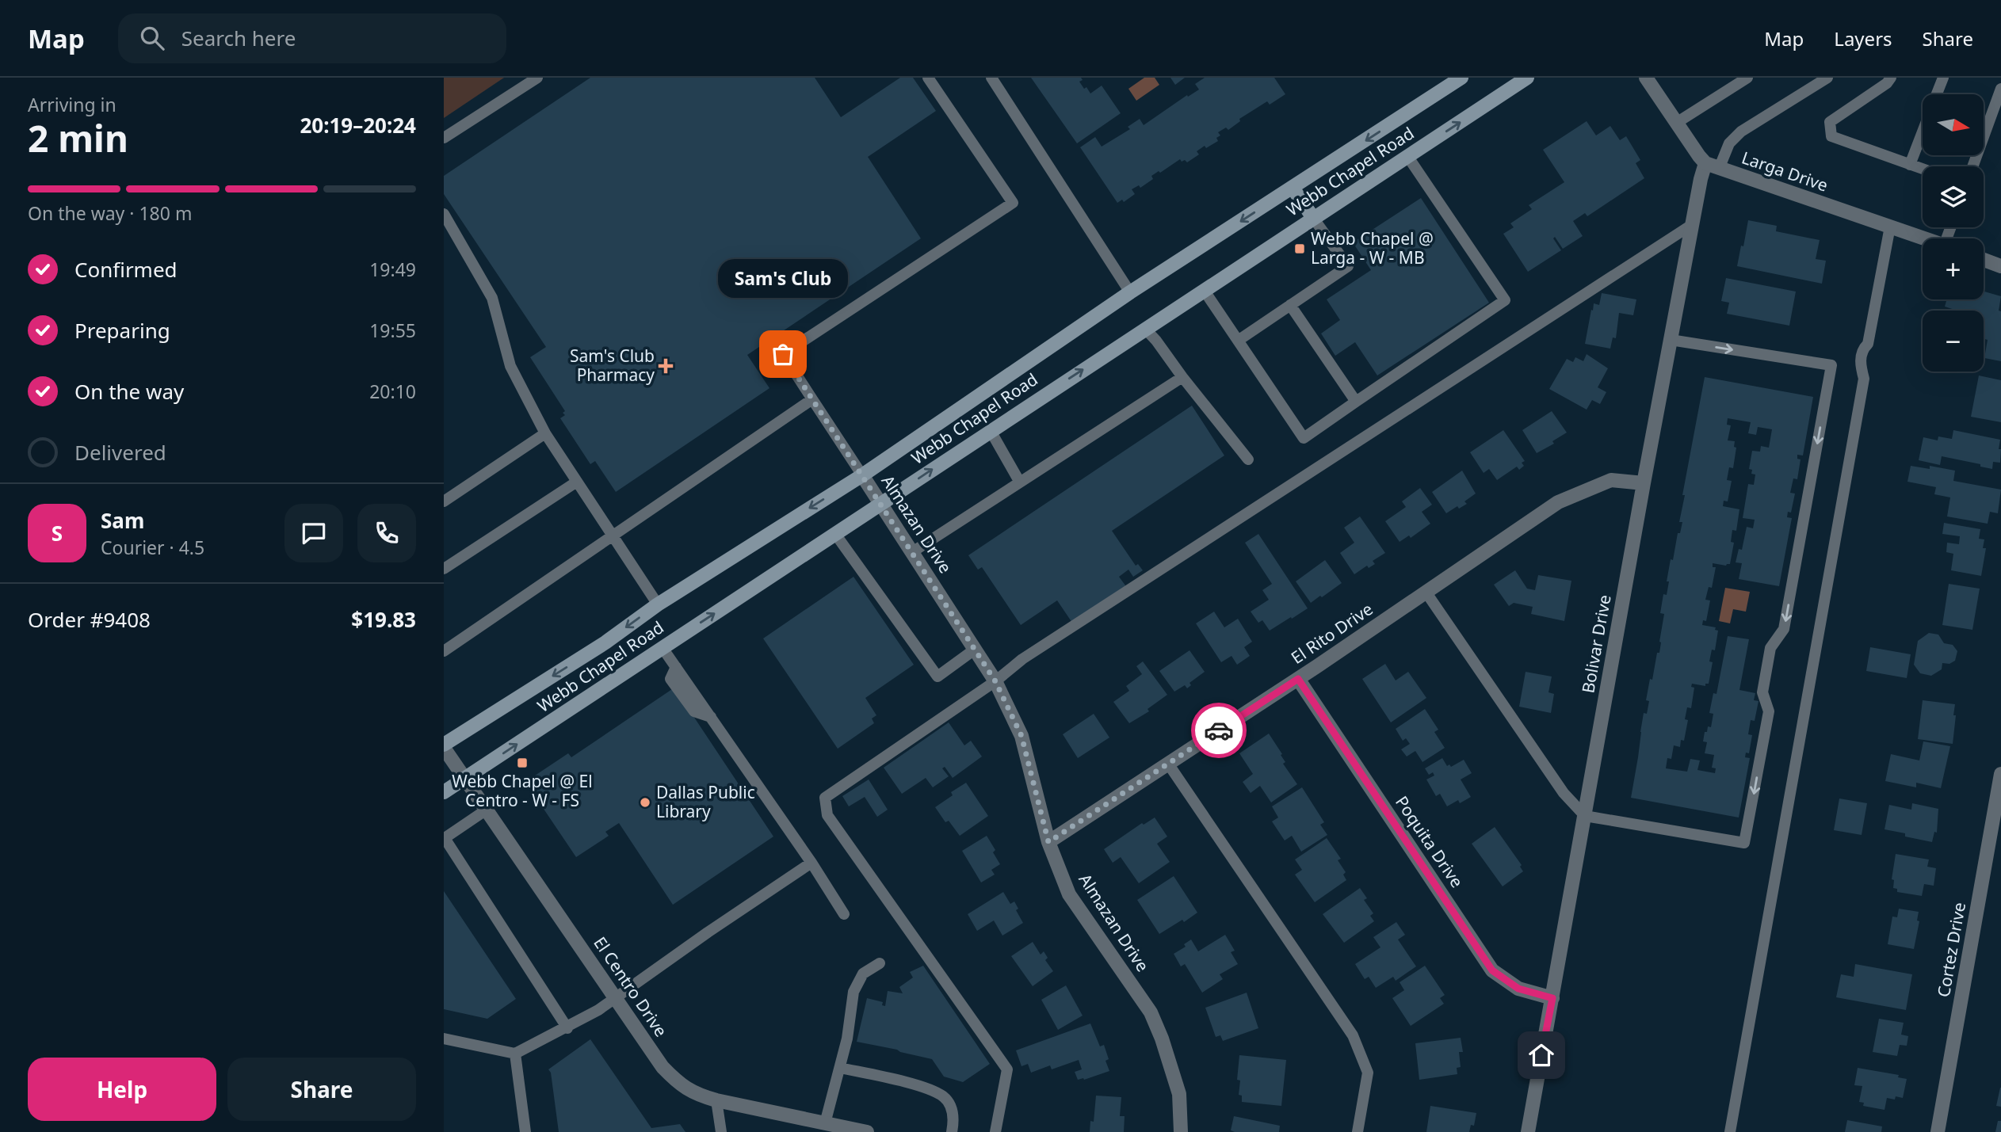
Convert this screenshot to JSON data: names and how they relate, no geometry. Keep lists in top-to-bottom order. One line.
{"streets":{"main road":["Webb Chapel Road"],"street":["Larga Drive","Almazan Drive","El Rito Drive","Bolivar Drive","Poquita Drive","Cortez Drive","El Centro Drive"]},"crossings":[["Webb Chapel Road","Almazan Drive"],["Webb Chapel Road","El Centro Drive"],["Larga Drive","Bolivar Drive"],["Almazan Drive","El Rito Drive"],["El Rito Drive","Bolivar Drive"],["El Rito Drive","Poquita Drive"],["Bolivar Drive","Poquita Drive"]],"places":{"transit":["Webb Chapel @ Larga - W - MB","Webb Chapel @ El Centro - W - FS"],"other":["Sam's Club","Dallas Public Library"],"health":["Sam's Club Pharmacy"]},"north":"right","page":{"header":"Map","search":"Search here","nav":["Map","Layers","Share"],"heading":["2 min","Arriving in","20:19–20:24"],"panel":["Sam","Courier · 4.5","Order #9408","$19.83"],"map_buttons":["+","−"],"bar":"On the way · 180 m","list":[["Confirmed","19:49"],["Preparing","19:55"],["On the way","20:10"],"Delivered"],"bubble":"Sam's Club","round":"S","buttons":["Help","Share"]}}
